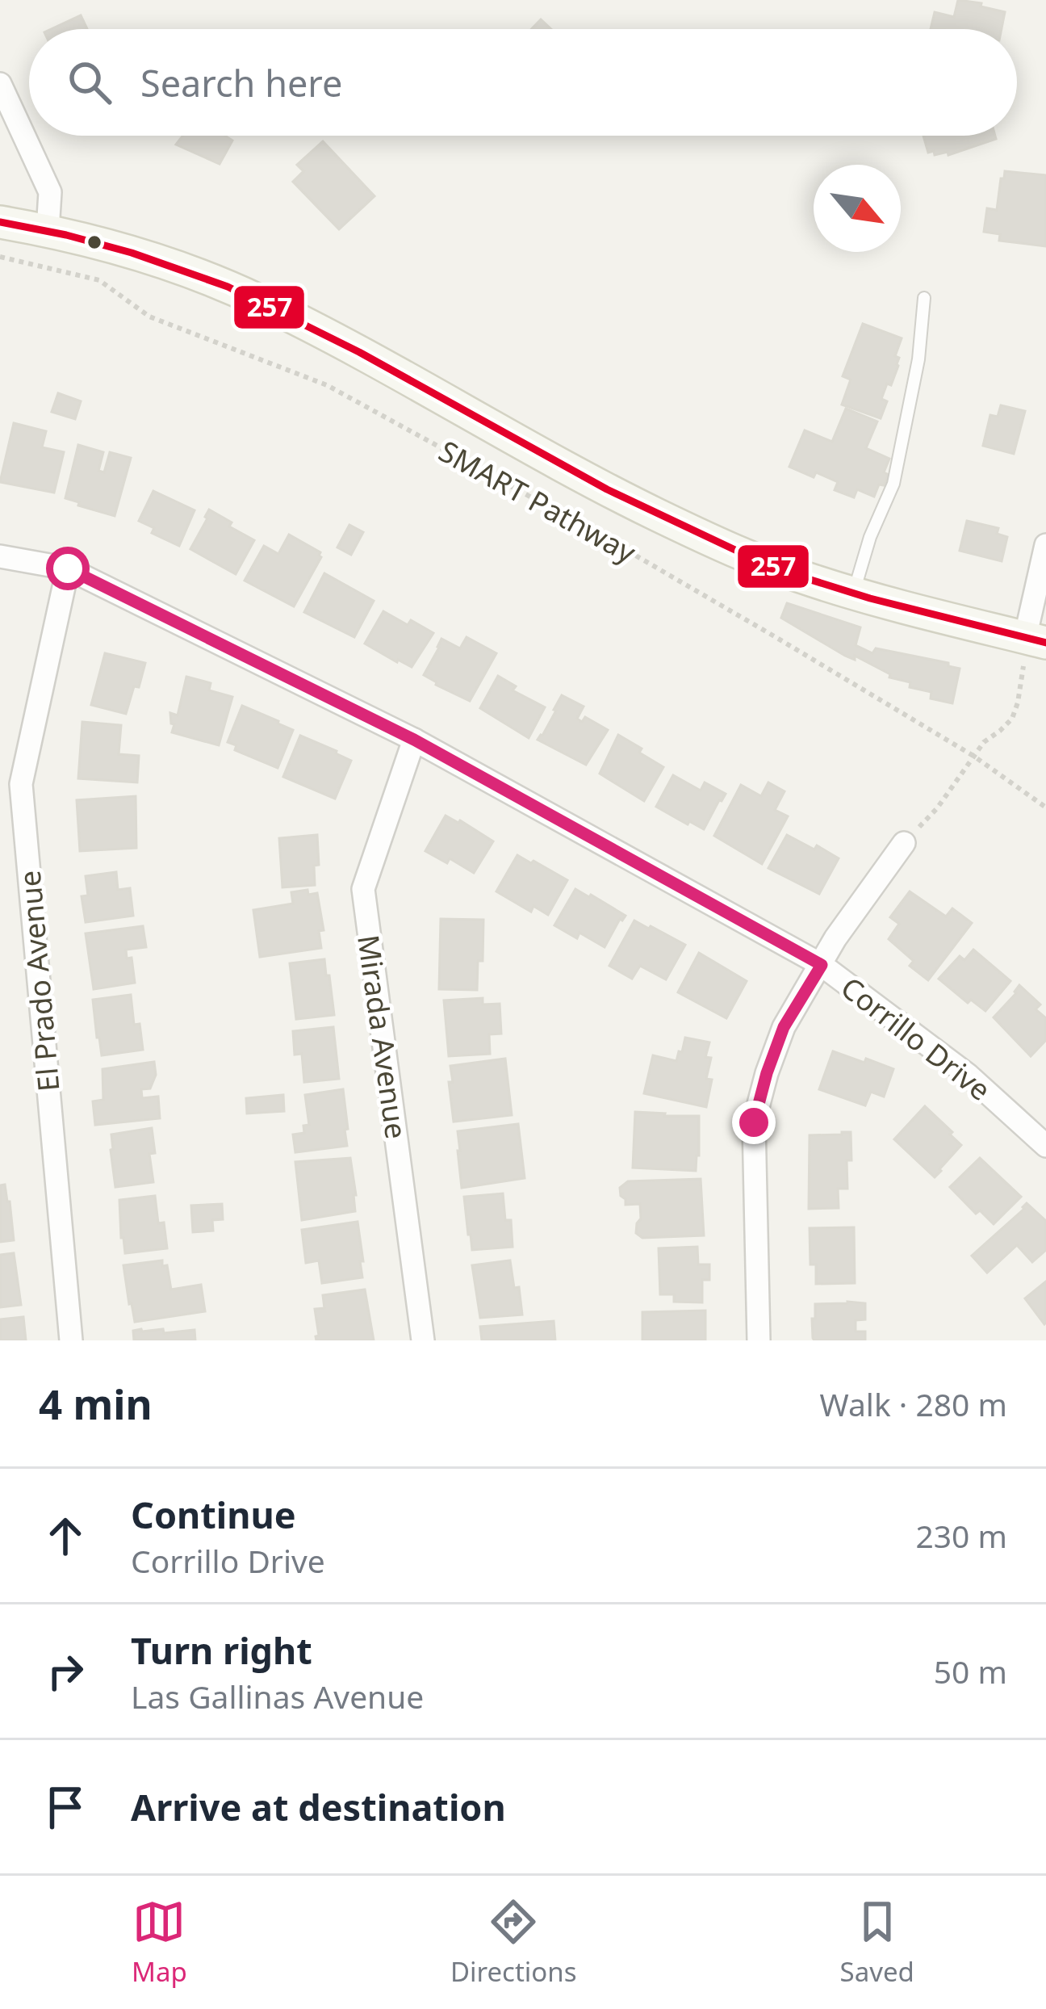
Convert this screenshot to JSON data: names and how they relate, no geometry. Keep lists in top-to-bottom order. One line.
{"streets":{"street":["El Prado Avenue","Mirada Avenue","Corrillo Drive"],"path":["SMART Pathway"]},"crossings":[["El Prado Avenue","Corrillo Drive"],["Mirada Avenue","Corrillo Drive"]],"lines":["transit line 257"],"north":"bottom right","page":{"search":"Search here","heading":["4 min","Walk · 280 m"],"list":[["Continue","Corrillo Drive","230 m"],["Turn right","Las Gallinas Avenue","50 m"],"Arrive at destination"],"nav":["Map","Directions","Saved"]}}
